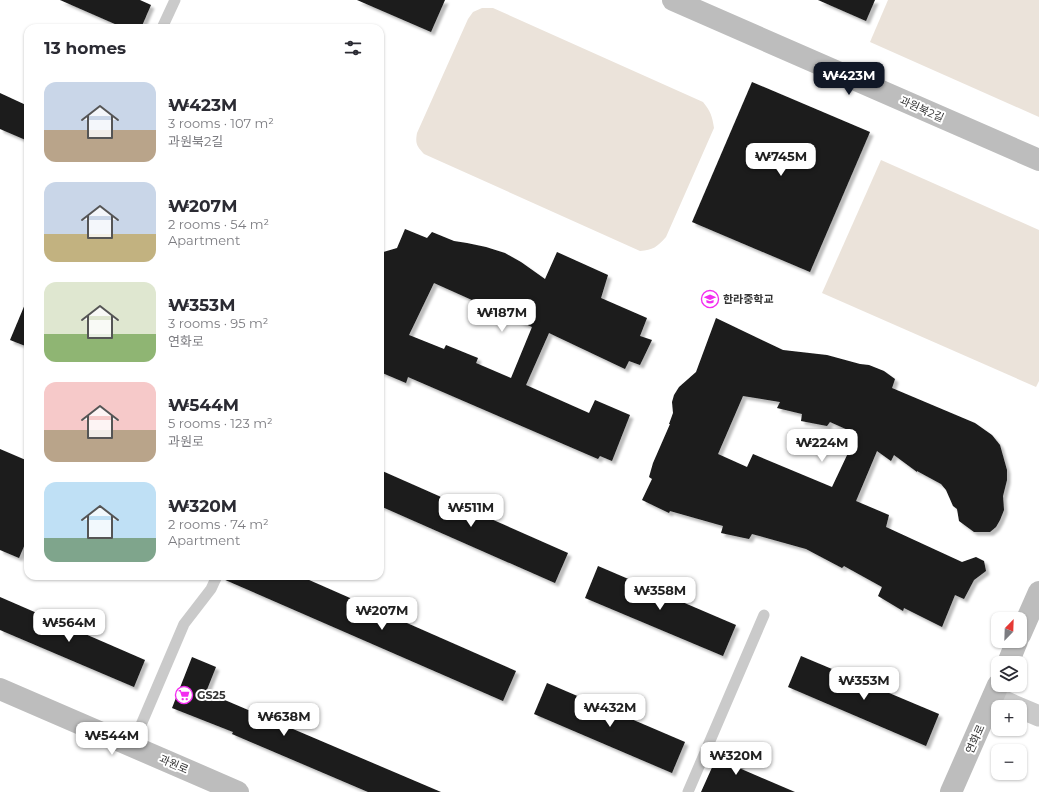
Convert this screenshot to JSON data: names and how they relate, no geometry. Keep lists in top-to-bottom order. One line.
{"streets":{"main road":["과원북2길","연화로","과원로"]},"places":{"school or university":["한라중학교"],"supermarket":["GS25"]},"north":"top right","page":{"heading":"13 homes","price":["₩423M","₩745M","₩187M","₩224M","₩511M","₩358M","₩207M","₩564M","₩353M","₩432M","₩638M","₩544M","₩320M"],"list":[{"name":"₩423M","note":"3 rooms · 107 m² · 과원북2길"},{"name":"₩207M","note":"2 rooms · 54 m² · Apartment"},{"name":"₩353M","note":"3 rooms · 95 m² · 연화로"},{"name":"₩544M","note":"5 rooms · 123 m² · 과원로"},{"name":"₩320M","note":"2 rooms · 74 m² · Apartment"}],"map_buttons":["+","−"]}}
